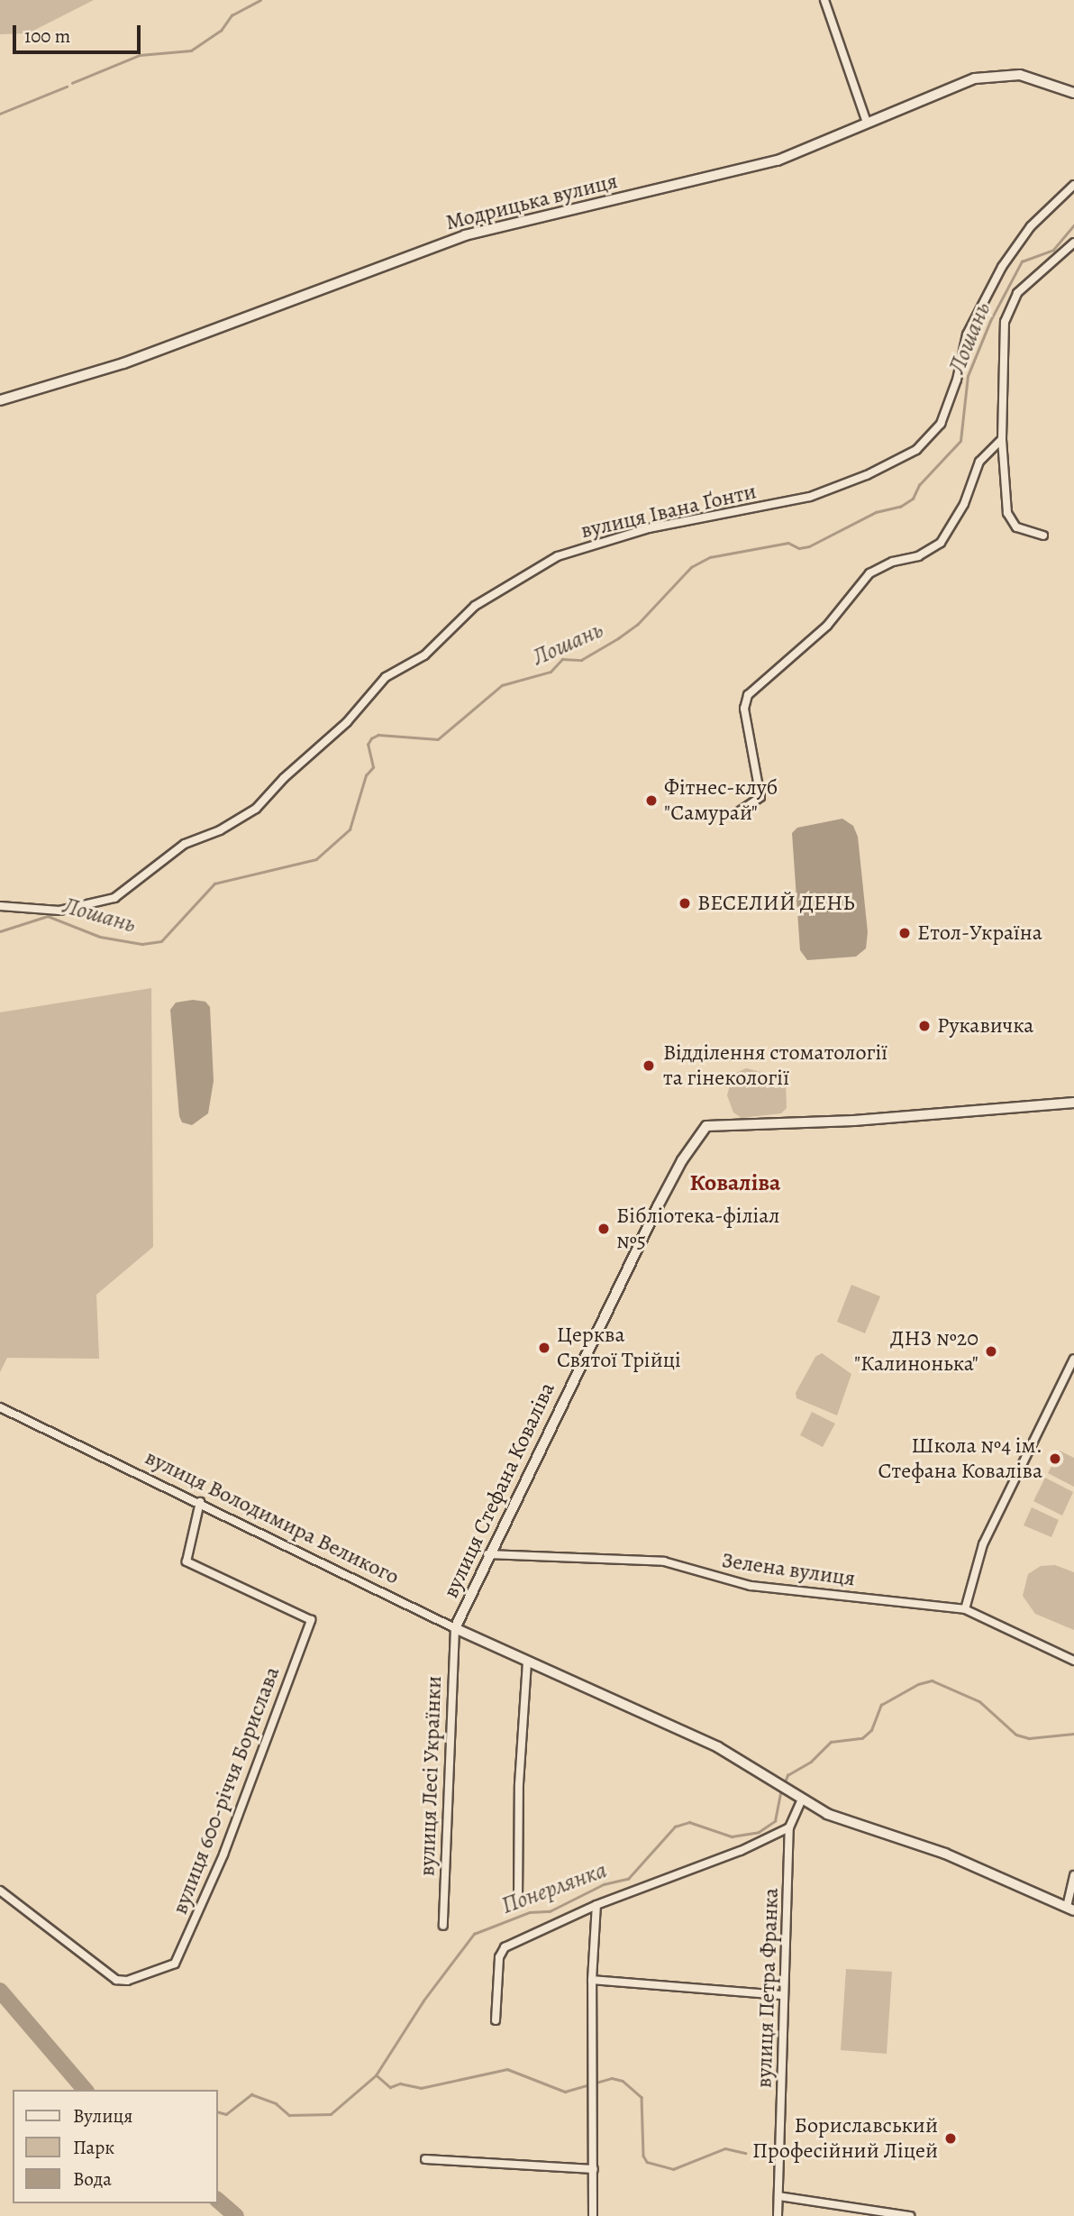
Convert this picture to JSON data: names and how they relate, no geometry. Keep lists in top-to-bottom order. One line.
{"streets":{"street":["Модрицька вулиця","вулиця Івана Ґонти","вулиця Стефана Коваліва","вулиця Володимира Великого","Зелена вулиця","вулиця Лесі Українки","вулиця 600-річчя Борислава","вулиця Петра Франка"]},"crossings":[["вулиця Стефана Коваліва","вулиця Володимира Великого"],["вулиця Стефана Коваліва","Зелена вулиця"],["вулиця Стефана Коваліва","вулиця Лесі Українки"],["вулиця Володимира Великого","вулиця Лесі Українки"],["вулиця Володимира Великого","вулиця 600-річчя Борислава"],["вулиця Володимира Великого","вулиця Петра Франка"]],"districts":["Коваліва"],"water":["Лошань","Понерлянка"],"places":["Фітнес-клуб \"Самурай\"","ВЕСЕЛИЙ ДЕНЬ","Етол-Україна","Рукавичка","Відділення стоматології та гінекології","Бібліотека-філіал №5","Церква Святої Трійці","ДНЗ №20 \"Калинонька\"","Школа №4 ім. Стефана Коваліва","Бориславський Професійний Ліцей"],"legend":["Вулиця","Парк","Вода"],"scale_bar":"100 m"}
